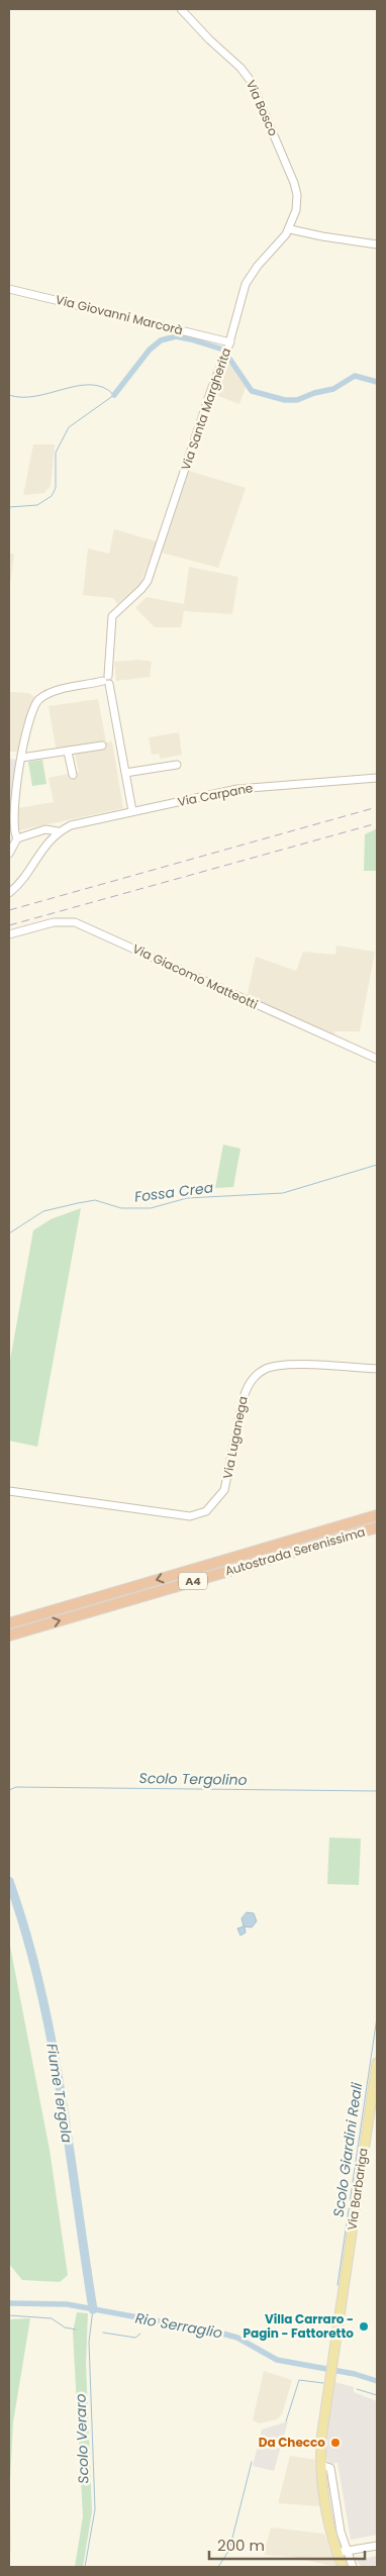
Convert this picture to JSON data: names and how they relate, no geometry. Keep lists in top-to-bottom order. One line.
{"streets":{"highway":["Autostrada Serenissima","A4"],"main road":["Via Barbariga"],"street":["Via Bosco","Via Giovanni Marcorà","Via Santa Margherita","Via Carpane","Via Giacomo Matteotti","Via Luganega"]},"crossings":[["Via Bosco","Via Santa Margherita"],["Via Giovanni Marcorà","Via Santa Margherita"],["Via Santa Margherita","Via Carpane"]],"water":["Fossa Crea","Scolo Tergolino","Fiume Tergola","Scolo Giardini Reali","Rio Serraglio","Scolo Veraro"],"places":["Villa Carraro - Pagin - Fattoretto","Da Checco"],"scale_bar":"200 m"}
